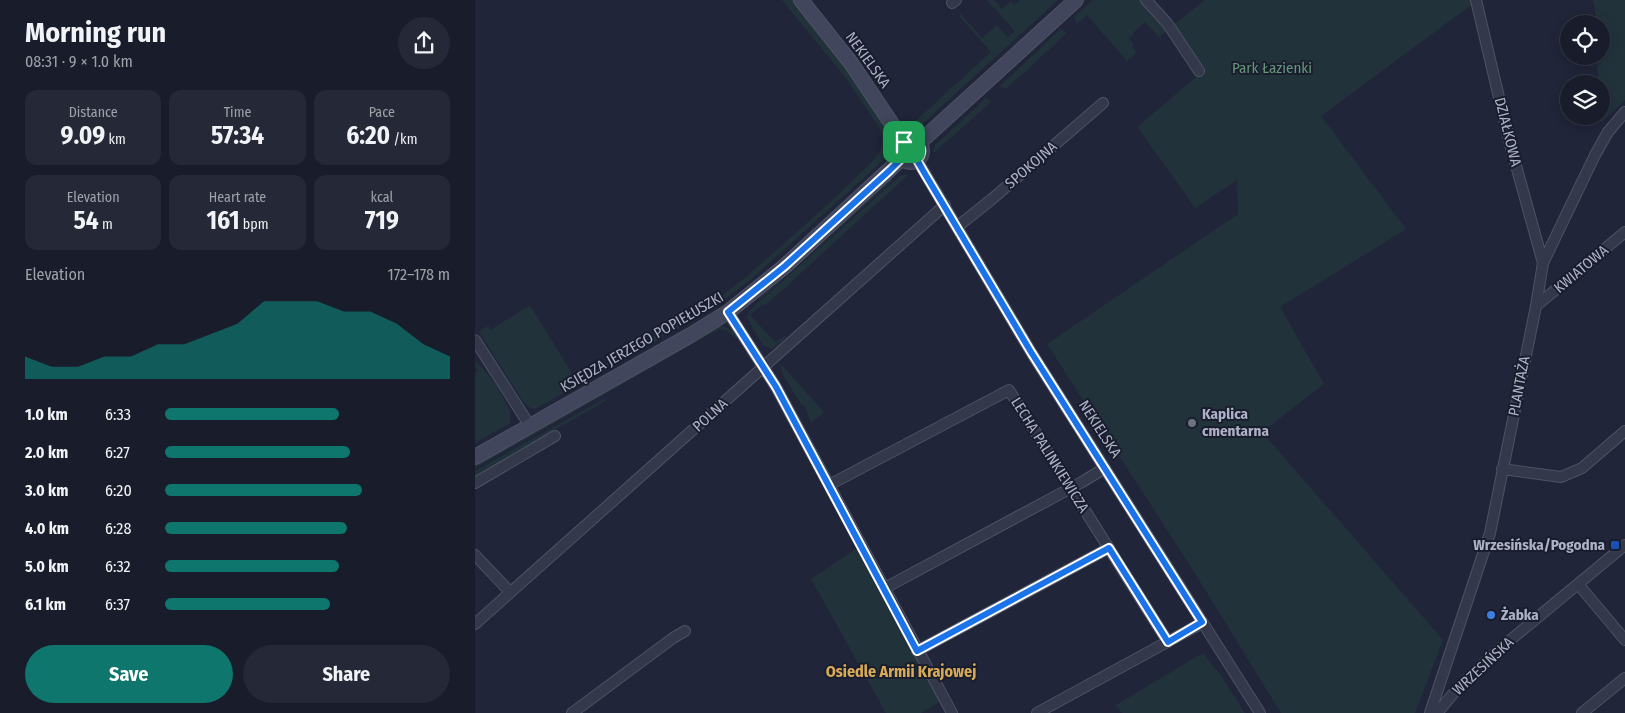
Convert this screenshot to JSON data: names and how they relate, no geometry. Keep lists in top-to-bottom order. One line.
{"streets":{"street":["NEKIELSKA","DZIAŁKOWA","SPOKOJNA","KWIATOWA","KSIĘDZA JERZEGO POPIEŁUSZKI","PLANTAŻA","POLNA","LECHA PALINKIEWICZA","WRZESIŃSKA"]},"crossings":[["NEKIELSKA","SPOKOJNA"],["NEKIELSKA","KSIĘDZA JERZEGO POPIEŁUSZKI"],["NEKIELSKA","POLNA"],["DZIAŁKOWA","PLANTAŻA"],["KWIATOWA","PLANTAŻA"]],"districts":["Osiedle Armii Krajowej"],"parks":["Park Łazienki"],"places":{"other":["Kaplica cmentarna","Żabka"],"transit":["Wrzesińska/Pogodna"]},"page":{"heading":["Morning run","08:31 · 9 × 1.0 km"],"stats":[["Distance","9.09 km"],["Time","57:34"],["Pace","6:20 /km"],["Elevation","54 m"],["Heart rate","161 bpm"],["kcal","719"]],"chart":["Elevation","172–178 m"],"list":[{"name":"1.0 km","note":"6:33"},{"name":"2.0 km","note":"6:27"},{"name":"3.0 km","note":"6:20"},{"name":"4.0 km","note":"6:28"},{"name":"5.0 km","note":"6:32"},{"name":"6.1 km","note":"6:37"}],"buttons":["Save","Share"]}}
